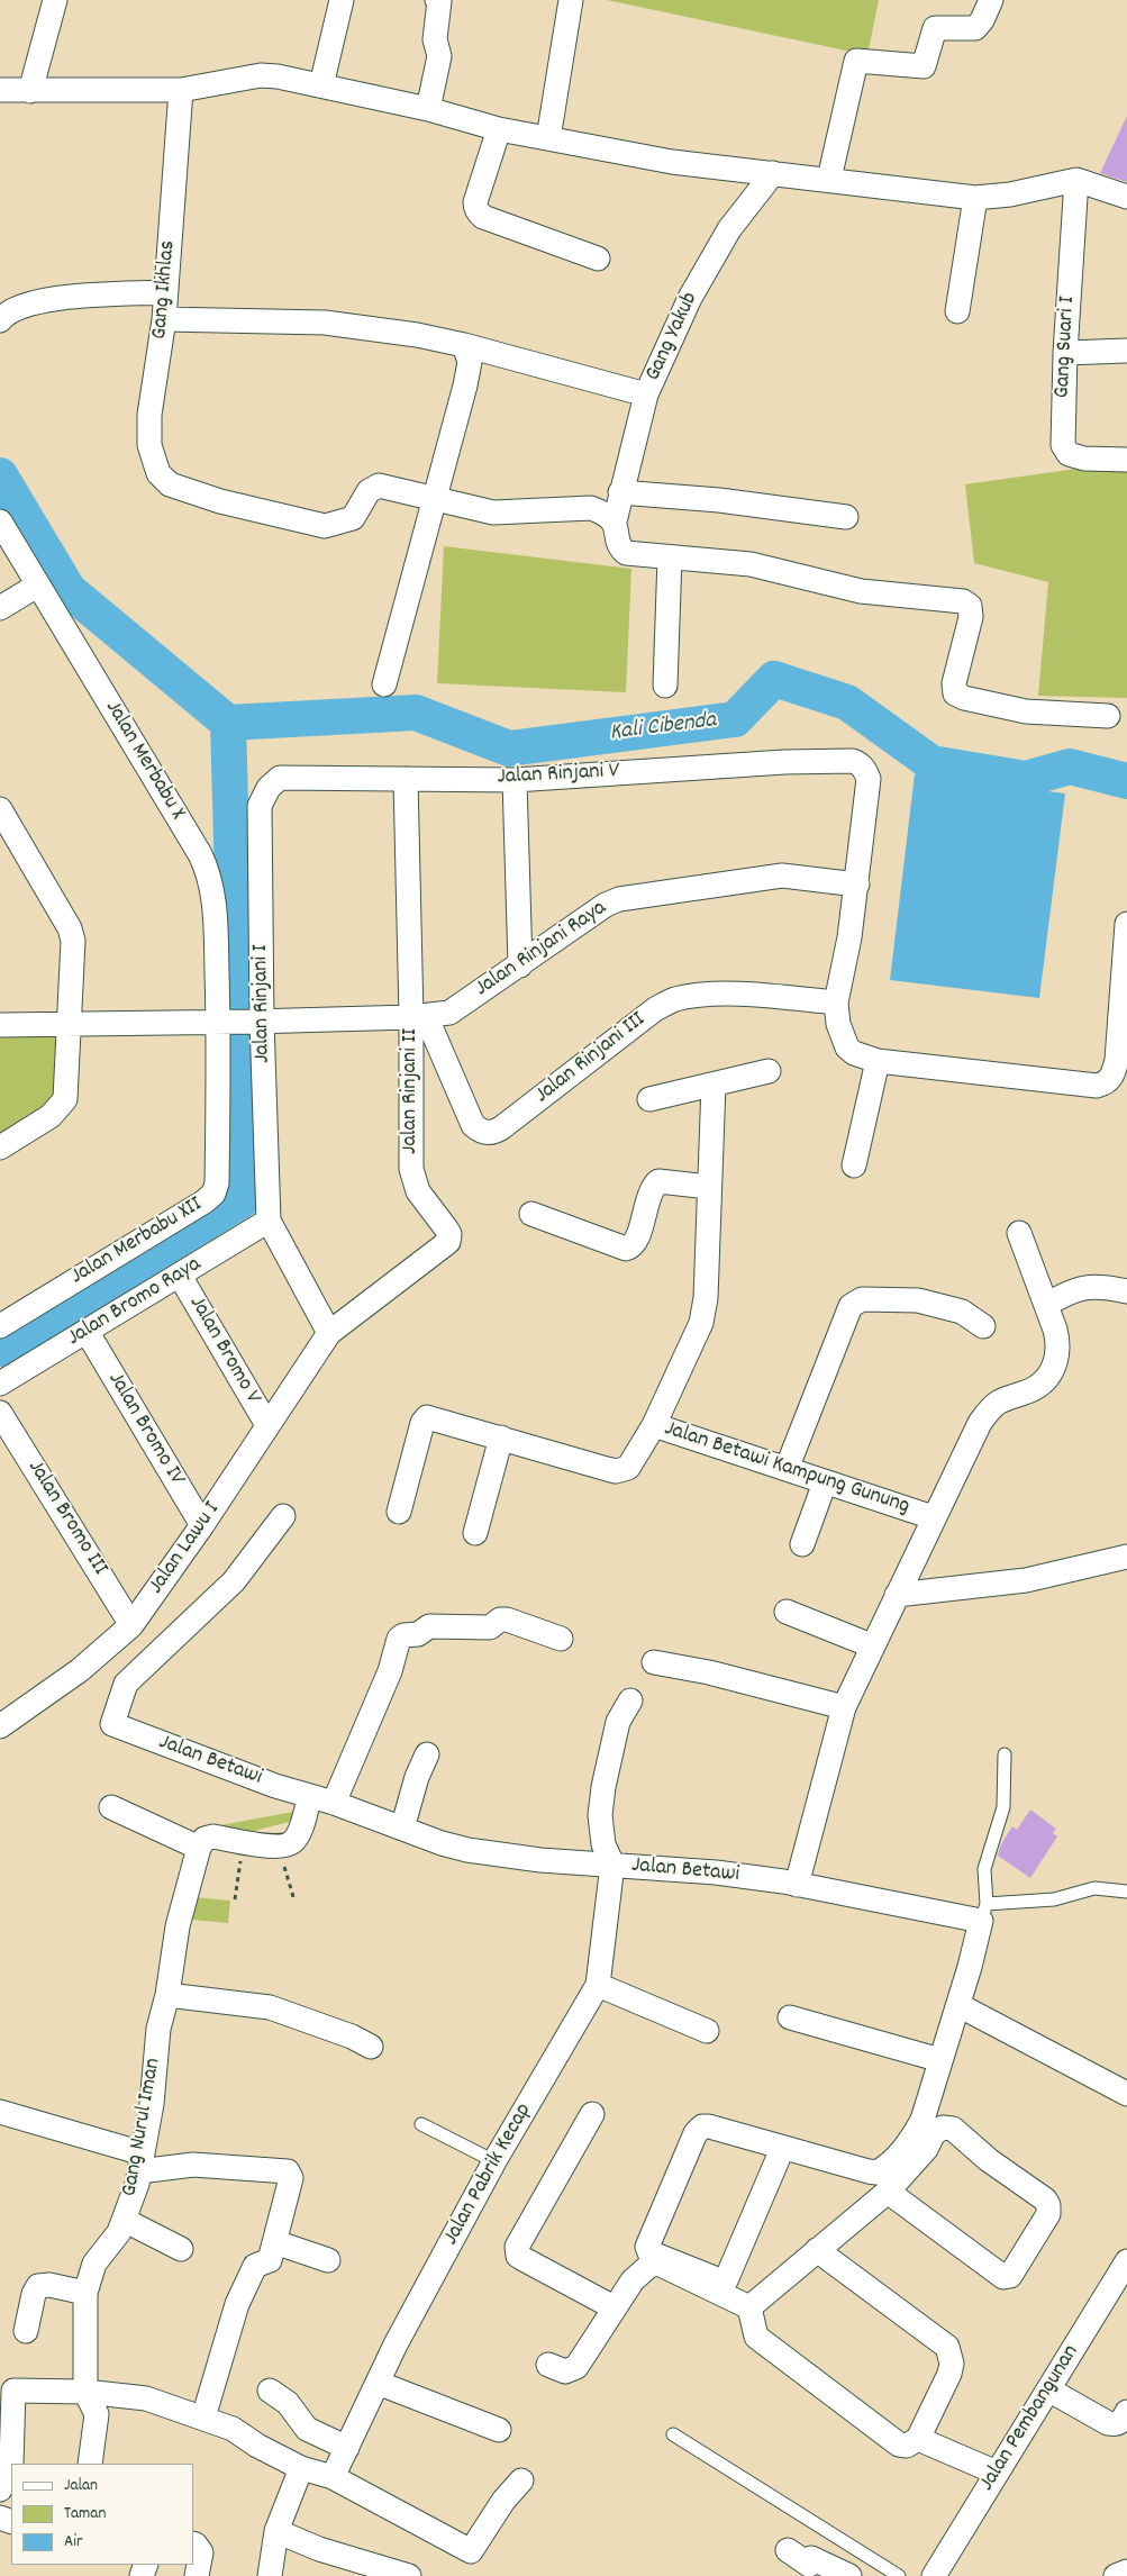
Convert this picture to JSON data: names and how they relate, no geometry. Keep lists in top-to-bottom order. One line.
{"streets":{"street":["Gang Ikhlas","Gang Yakub","Gang Suari I","Jalan Merbabu X","Jalan Rinjani V","Jalan Rinjani Raya","Jalan Rinjani I","Jalan Rinjani III","Jalan Rinjani II","Jalan Merbabu XII","Jalan Bromo Raya","Jalan Bromo V","Jalan Bromo IV","Jalan Betawi Kampung Gunung","Jalan Bromo III","Jalan Lawu I","Jalan Betawi","Gang Nurul Iman","Jalan Pabrik Kecap","Jalan Pembangunan"]},"crossings":[["Jalan Merbabu X","Jalan Rinjani Raya"],["Jalan Merbabu X","Jalan Merbabu XII"],["Jalan Rinjani V","Jalan Rinjani Raya"],["Jalan Rinjani V","Jalan Rinjani I"],["Jalan Rinjani V","Jalan Rinjani II"],["Jalan Rinjani Raya","Jalan Rinjani I"],["Jalan Rinjani Raya","Jalan Rinjani III"],["Jalan Rinjani Raya","Jalan Rinjani II"],["Jalan Rinjani Raya","Jalan Merbabu XII"],["Jalan Rinjani I","Jalan Bromo Raya"],["Jalan Rinjani III","Jalan Rinjani II"],["Jalan Rinjani II","Jalan Lawu I"],["Jalan Bromo Raya","Jalan Bromo V"],["Jalan Bromo Raya","Jalan Bromo IV"],["Jalan Bromo V","Jalan Lawu I"],["Jalan Bromo IV","Jalan Lawu I"],["Jalan Betawi Kampung Gunung","Jalan Betawi"],["Jalan Bromo III","Jalan Lawu I"],["Jalan Betawi","Jalan Pabrik Kecap"]],"water":["Kali Cibenda"],"legend":["Jalan","Taman","Air"]}
